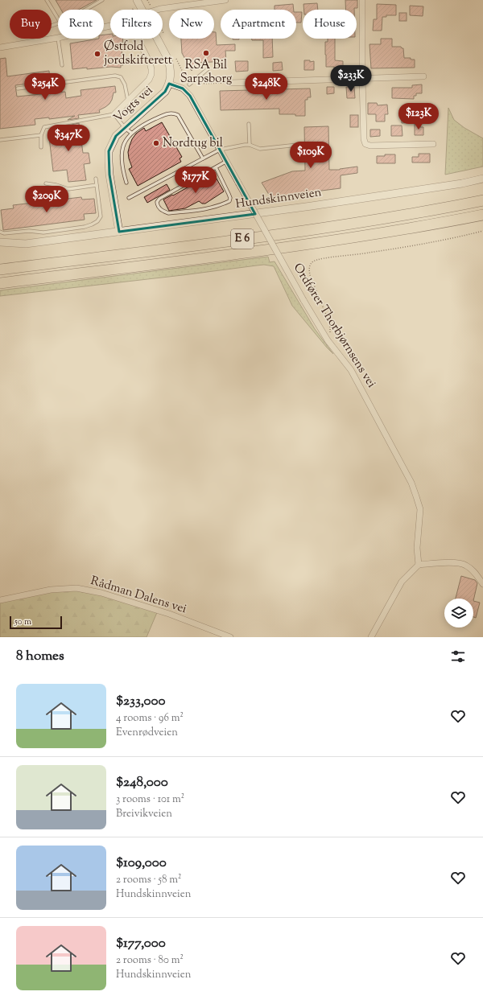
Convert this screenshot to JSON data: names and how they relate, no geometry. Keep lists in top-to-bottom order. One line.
{"streets":{"highway":["E 6"],"street":["Vogts vei","Hundskinnveien","Ordfører Thorbjørnsens vei","Rådman Dalens vei"]},"crossings":[["Vogts vei","Hundskinnveien"],["Vogts vei","Ordfører Thorbjørnsens vei"]],"places":["RSA Bil Sarpsborg","Østfold jordskifterett","Nordtug bil"],"scale_bar":"50 m","page":{"chip":["Buy","Rent","Filters","New","Apartment","House"],"price":["$233K","$254K","$248K","$123K","$347K","$109K","$177K","$209K"],"scale":"50 m","heading":"8 homes","list":[{"name":"$233,000","note":"4 rooms · 96 m² · Evenrødveien"},{"name":"$248,000","note":"3 rooms · 101 m² · Breivikveien"},{"name":"$109,000","note":"2 rooms · 58 m² · Hundskinnveien"},{"name":"$177,000","note":"2 rooms · 80 m² · Hundskinnveien"}]}}
